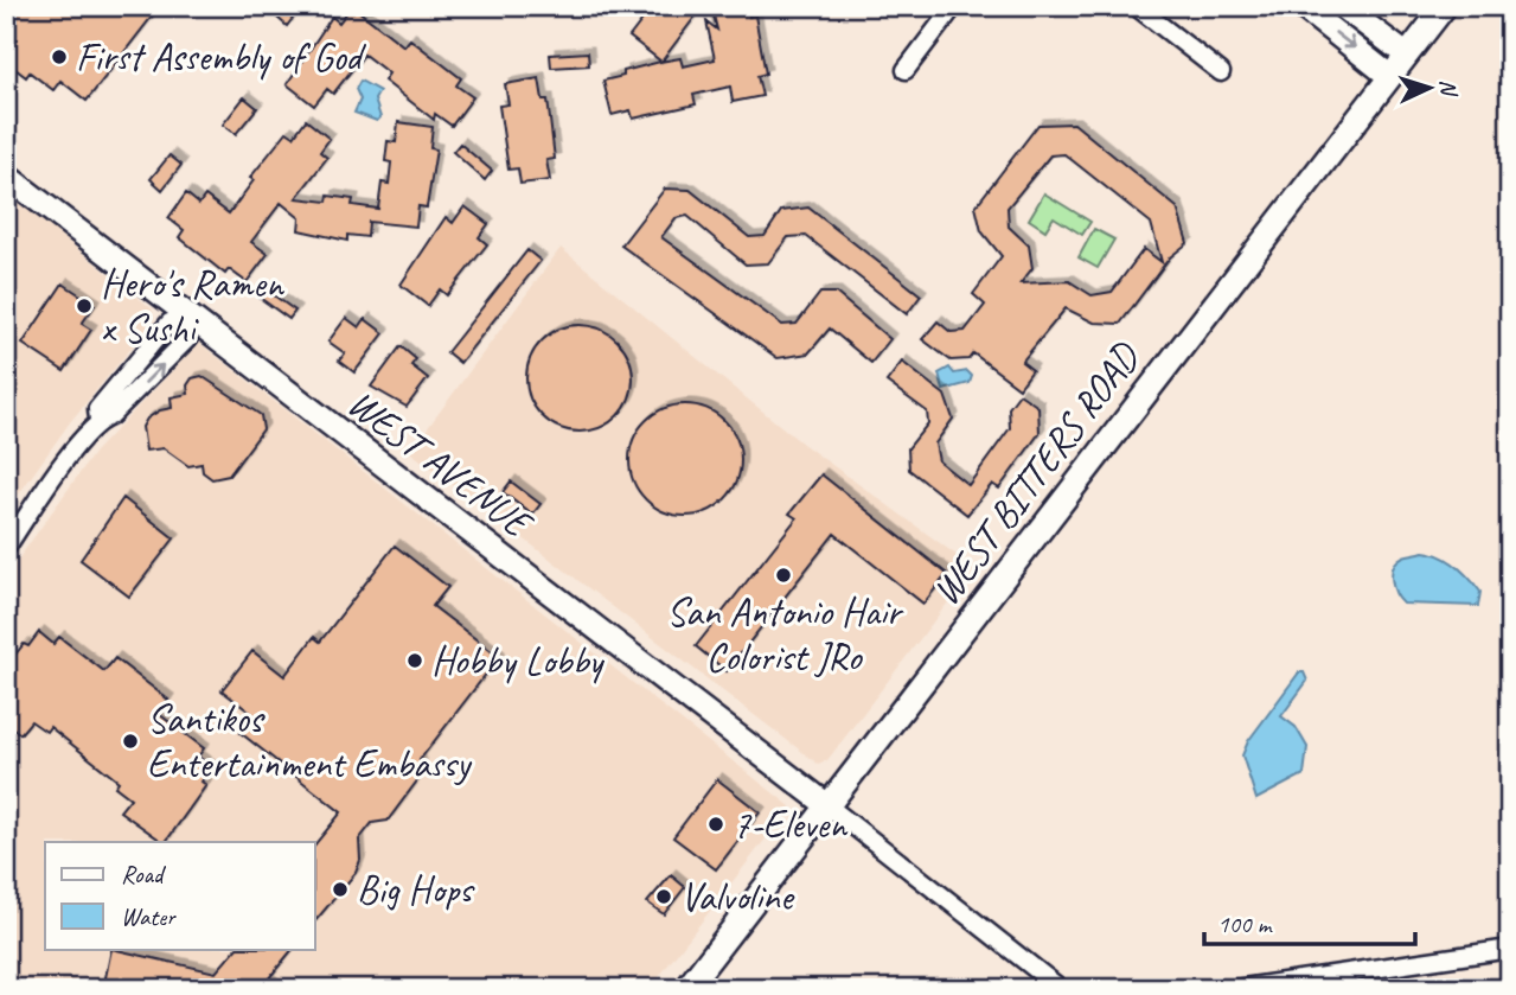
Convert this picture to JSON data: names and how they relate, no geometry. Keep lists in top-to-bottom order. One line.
{"streets":{"main road":["WEST AVENUE","WEST BITTERS ROAD"]},"crossings":[["WEST AVENUE","WEST BITTERS ROAD"]],"places":["First Assembly of God","Hero's Ramen x Sushi","San Antonio Hair Colorist JRo","Hobby Lobby","Santikos Entertainment Embassy","7-Eleven","Big Hops","Valvoline"],"legend":["Road","Water"],"scale_bar":"100 m","north":"right"}
